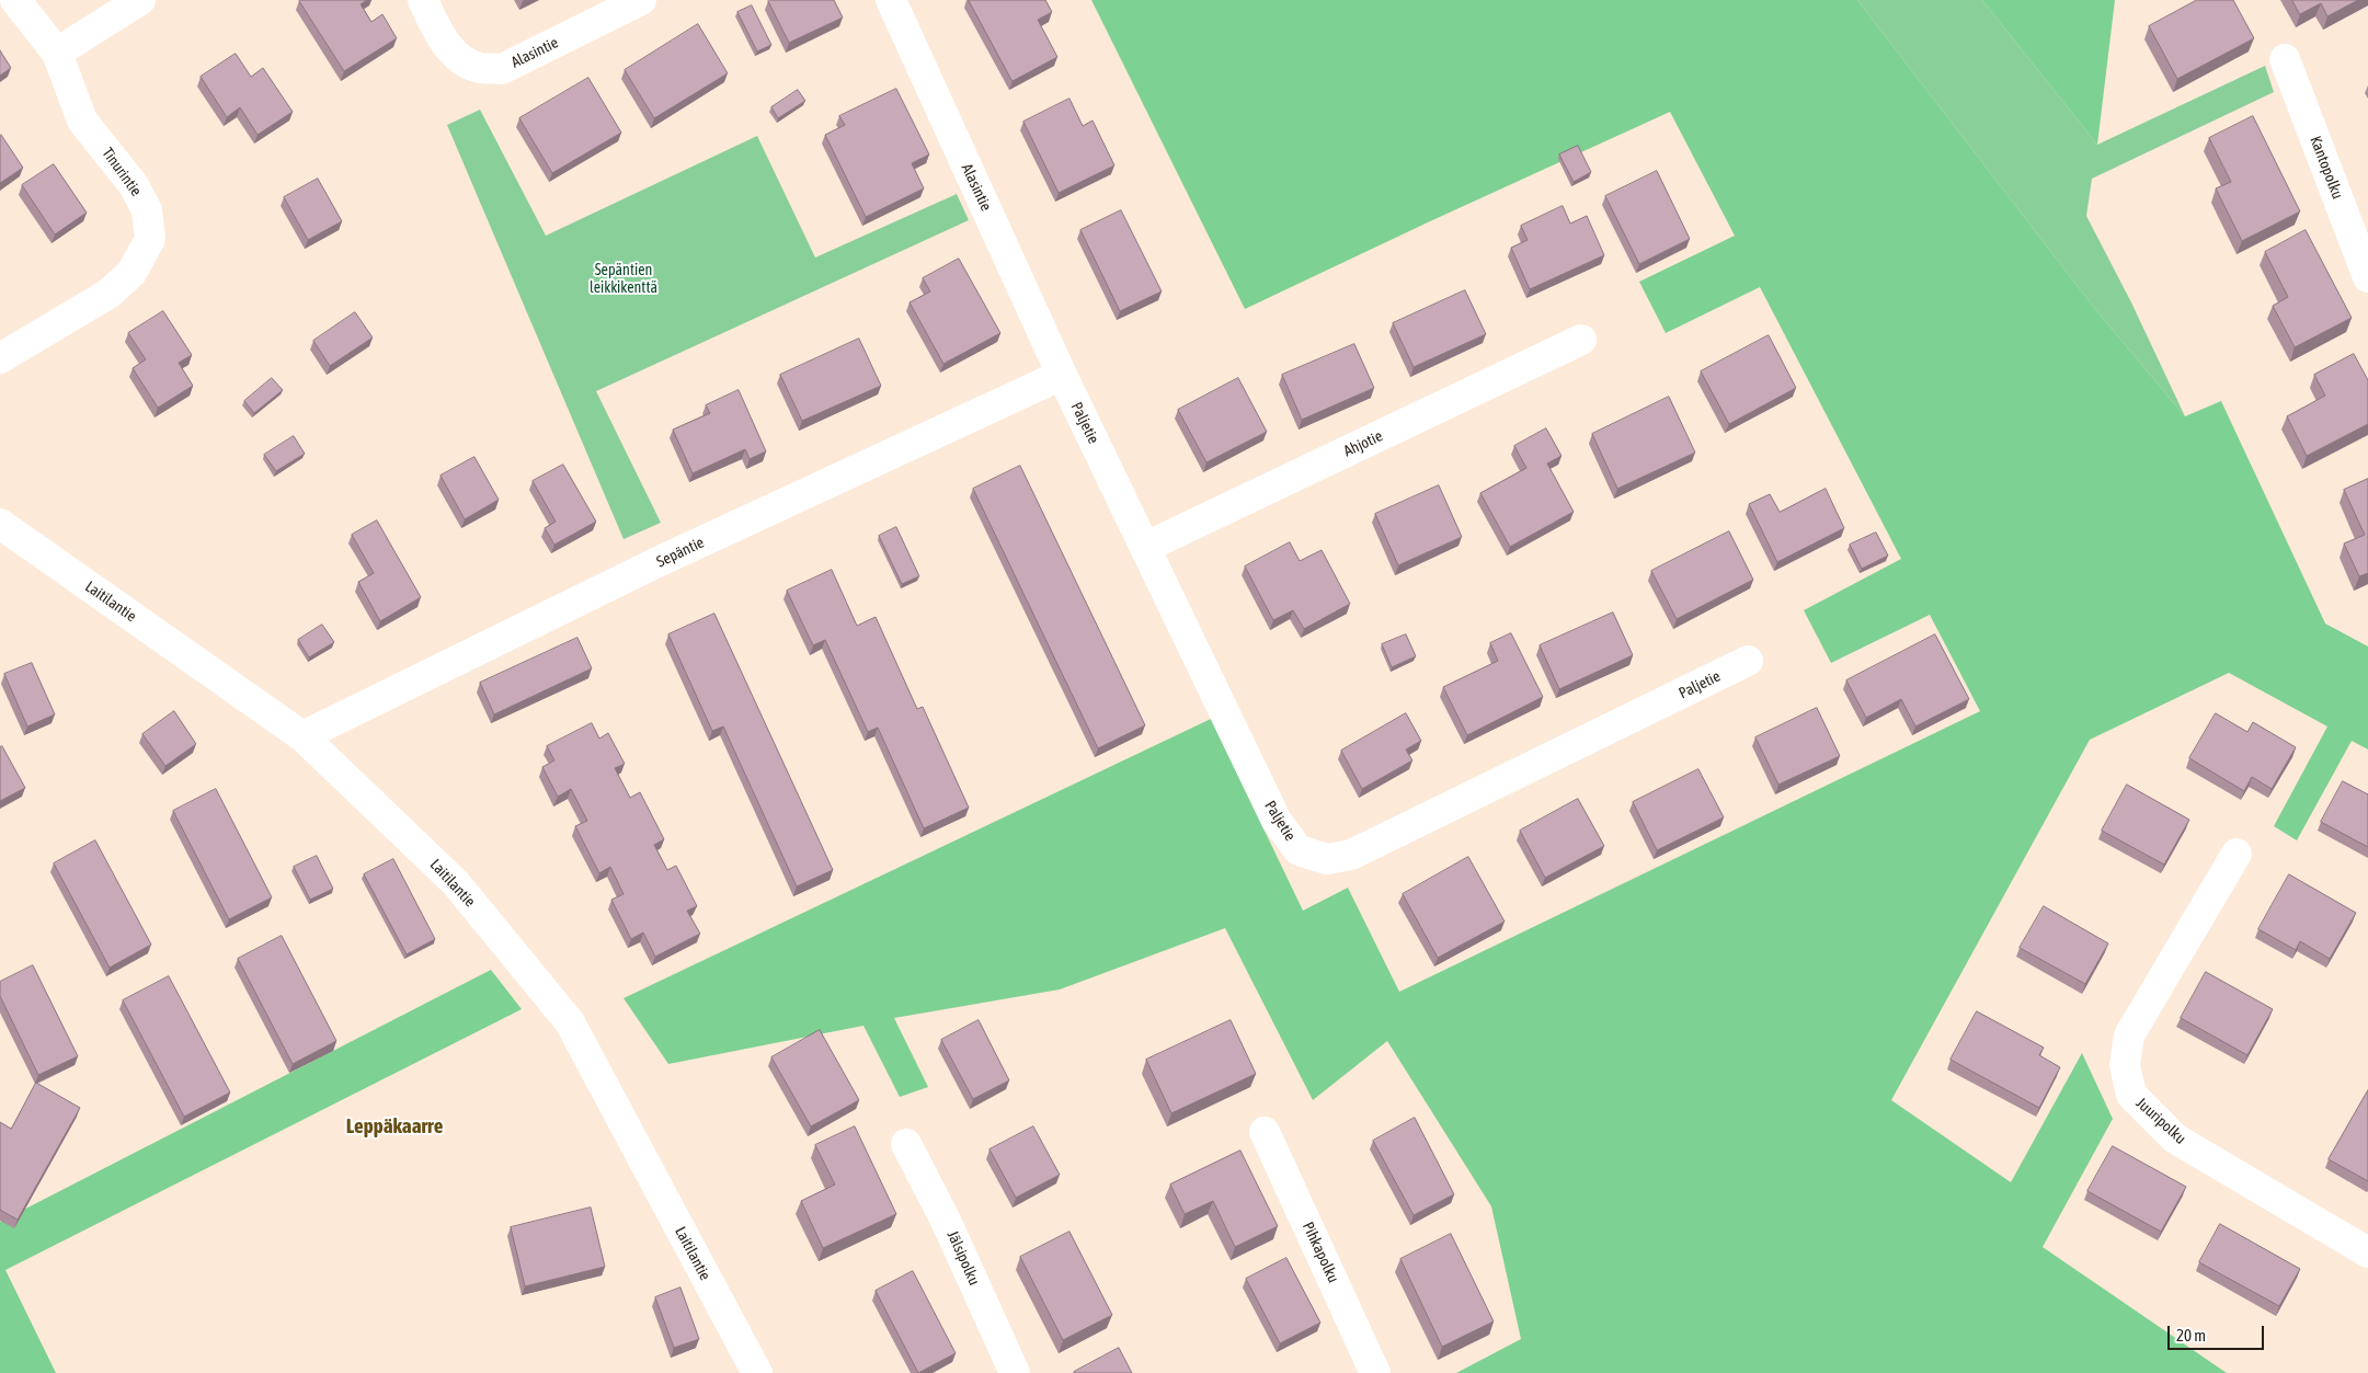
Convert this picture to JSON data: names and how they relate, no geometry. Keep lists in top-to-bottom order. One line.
{"streets":{"street":["Alasintie","Kantopolku","Tinurintie","Paljetie","Ahjotie","Sepäntie","Laitilantie","Juuripolku","Pihkapolku","Jälsipolku"]},"crossings":[["Alasintie","Paljetie"],["Alasintie","Sepäntie"],["Paljetie","Ahjotie"],["Paljetie","Sepäntie"],["Sepäntie","Laitilantie"]],"districts":["Leppäkaarre"],"parks":["Sepäntien leikkikenttä"],"scale_bar":"20 m"}
